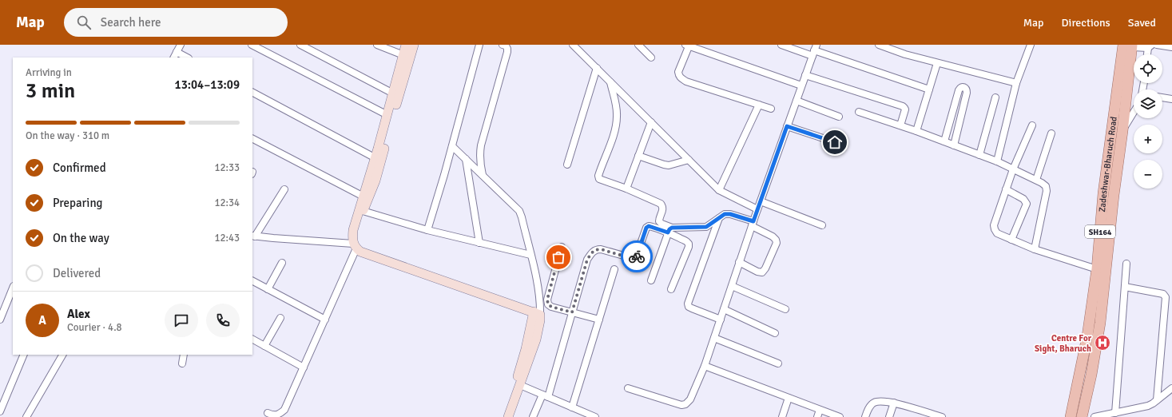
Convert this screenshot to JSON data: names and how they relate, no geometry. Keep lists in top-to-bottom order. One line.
{"streets":{"main road":["Zadeshwar-Bharuch Road","SH164"]},"places":{"hospital":["Centre For Sight, Bharuch"]},"page":{"header":"Map","search":"Search here","nav":["Map","Directions","Saved"],"map_buttons":["+","−"],"heading":["3 min","Arriving in","13:04–13:09"],"panel":["Alex","Courier · 4.8"],"bar":"On the way · 310 m","list":[["Confirmed","12:33"],["Preparing","12:34"],["On the way","12:43"],"Delivered"],"round":"A"}}
